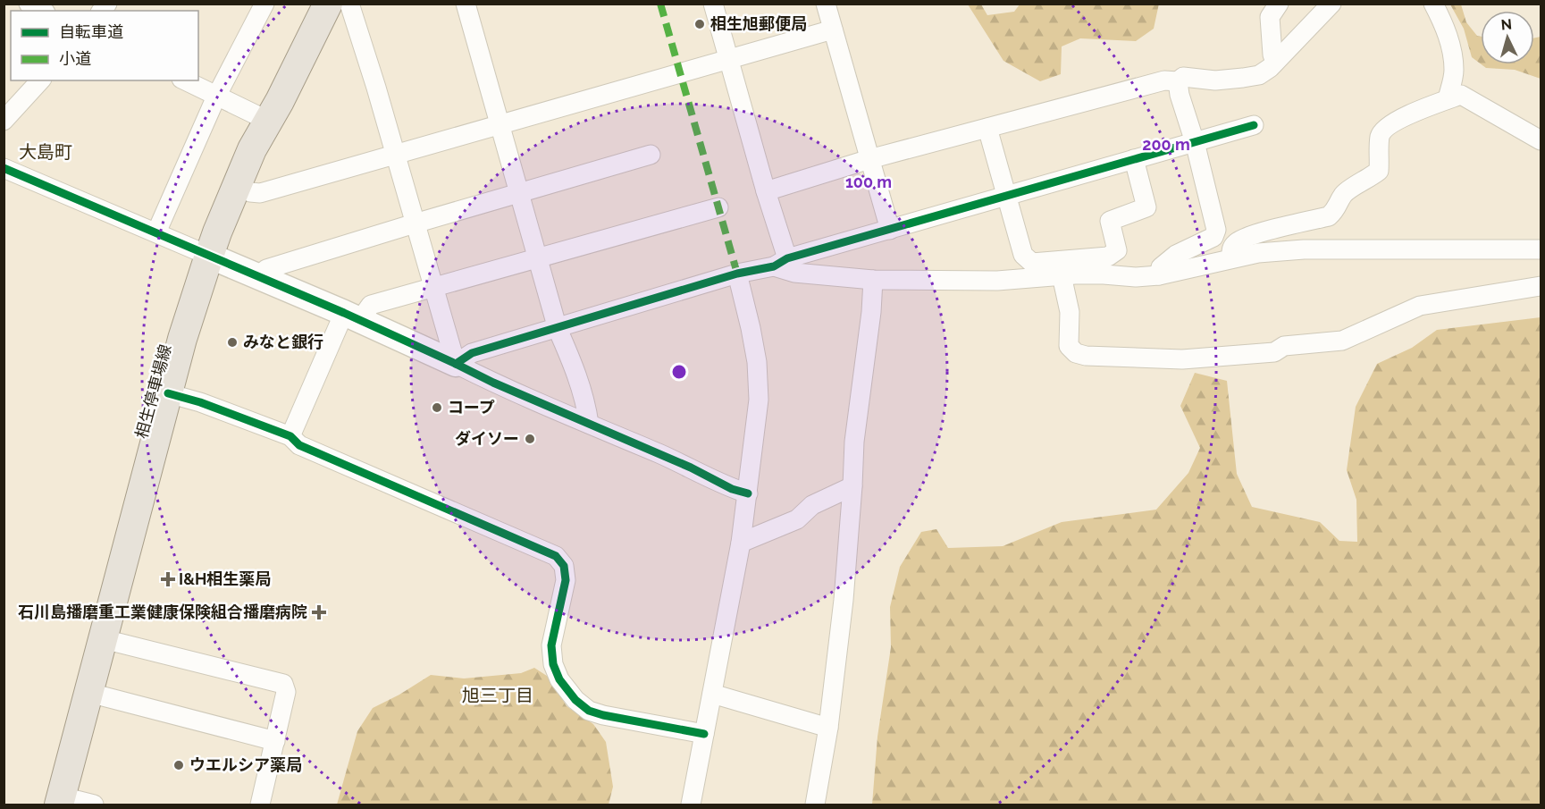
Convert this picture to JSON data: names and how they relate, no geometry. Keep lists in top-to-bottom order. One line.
{"streets":{"main road":["相生停車場線"]},"districts":["大島町","旭三丁目"],"places":{"other":["相生旭郵便局","みなと銀行","コープ","ダイソー","ウエルシア薬局"],"health":["I&H相生薬局","石川島播磨重工業健康保険組合播磨病院"]},"legend":["自転車道","小道"],"north":"top","rings":["200 m","100 m"]}
